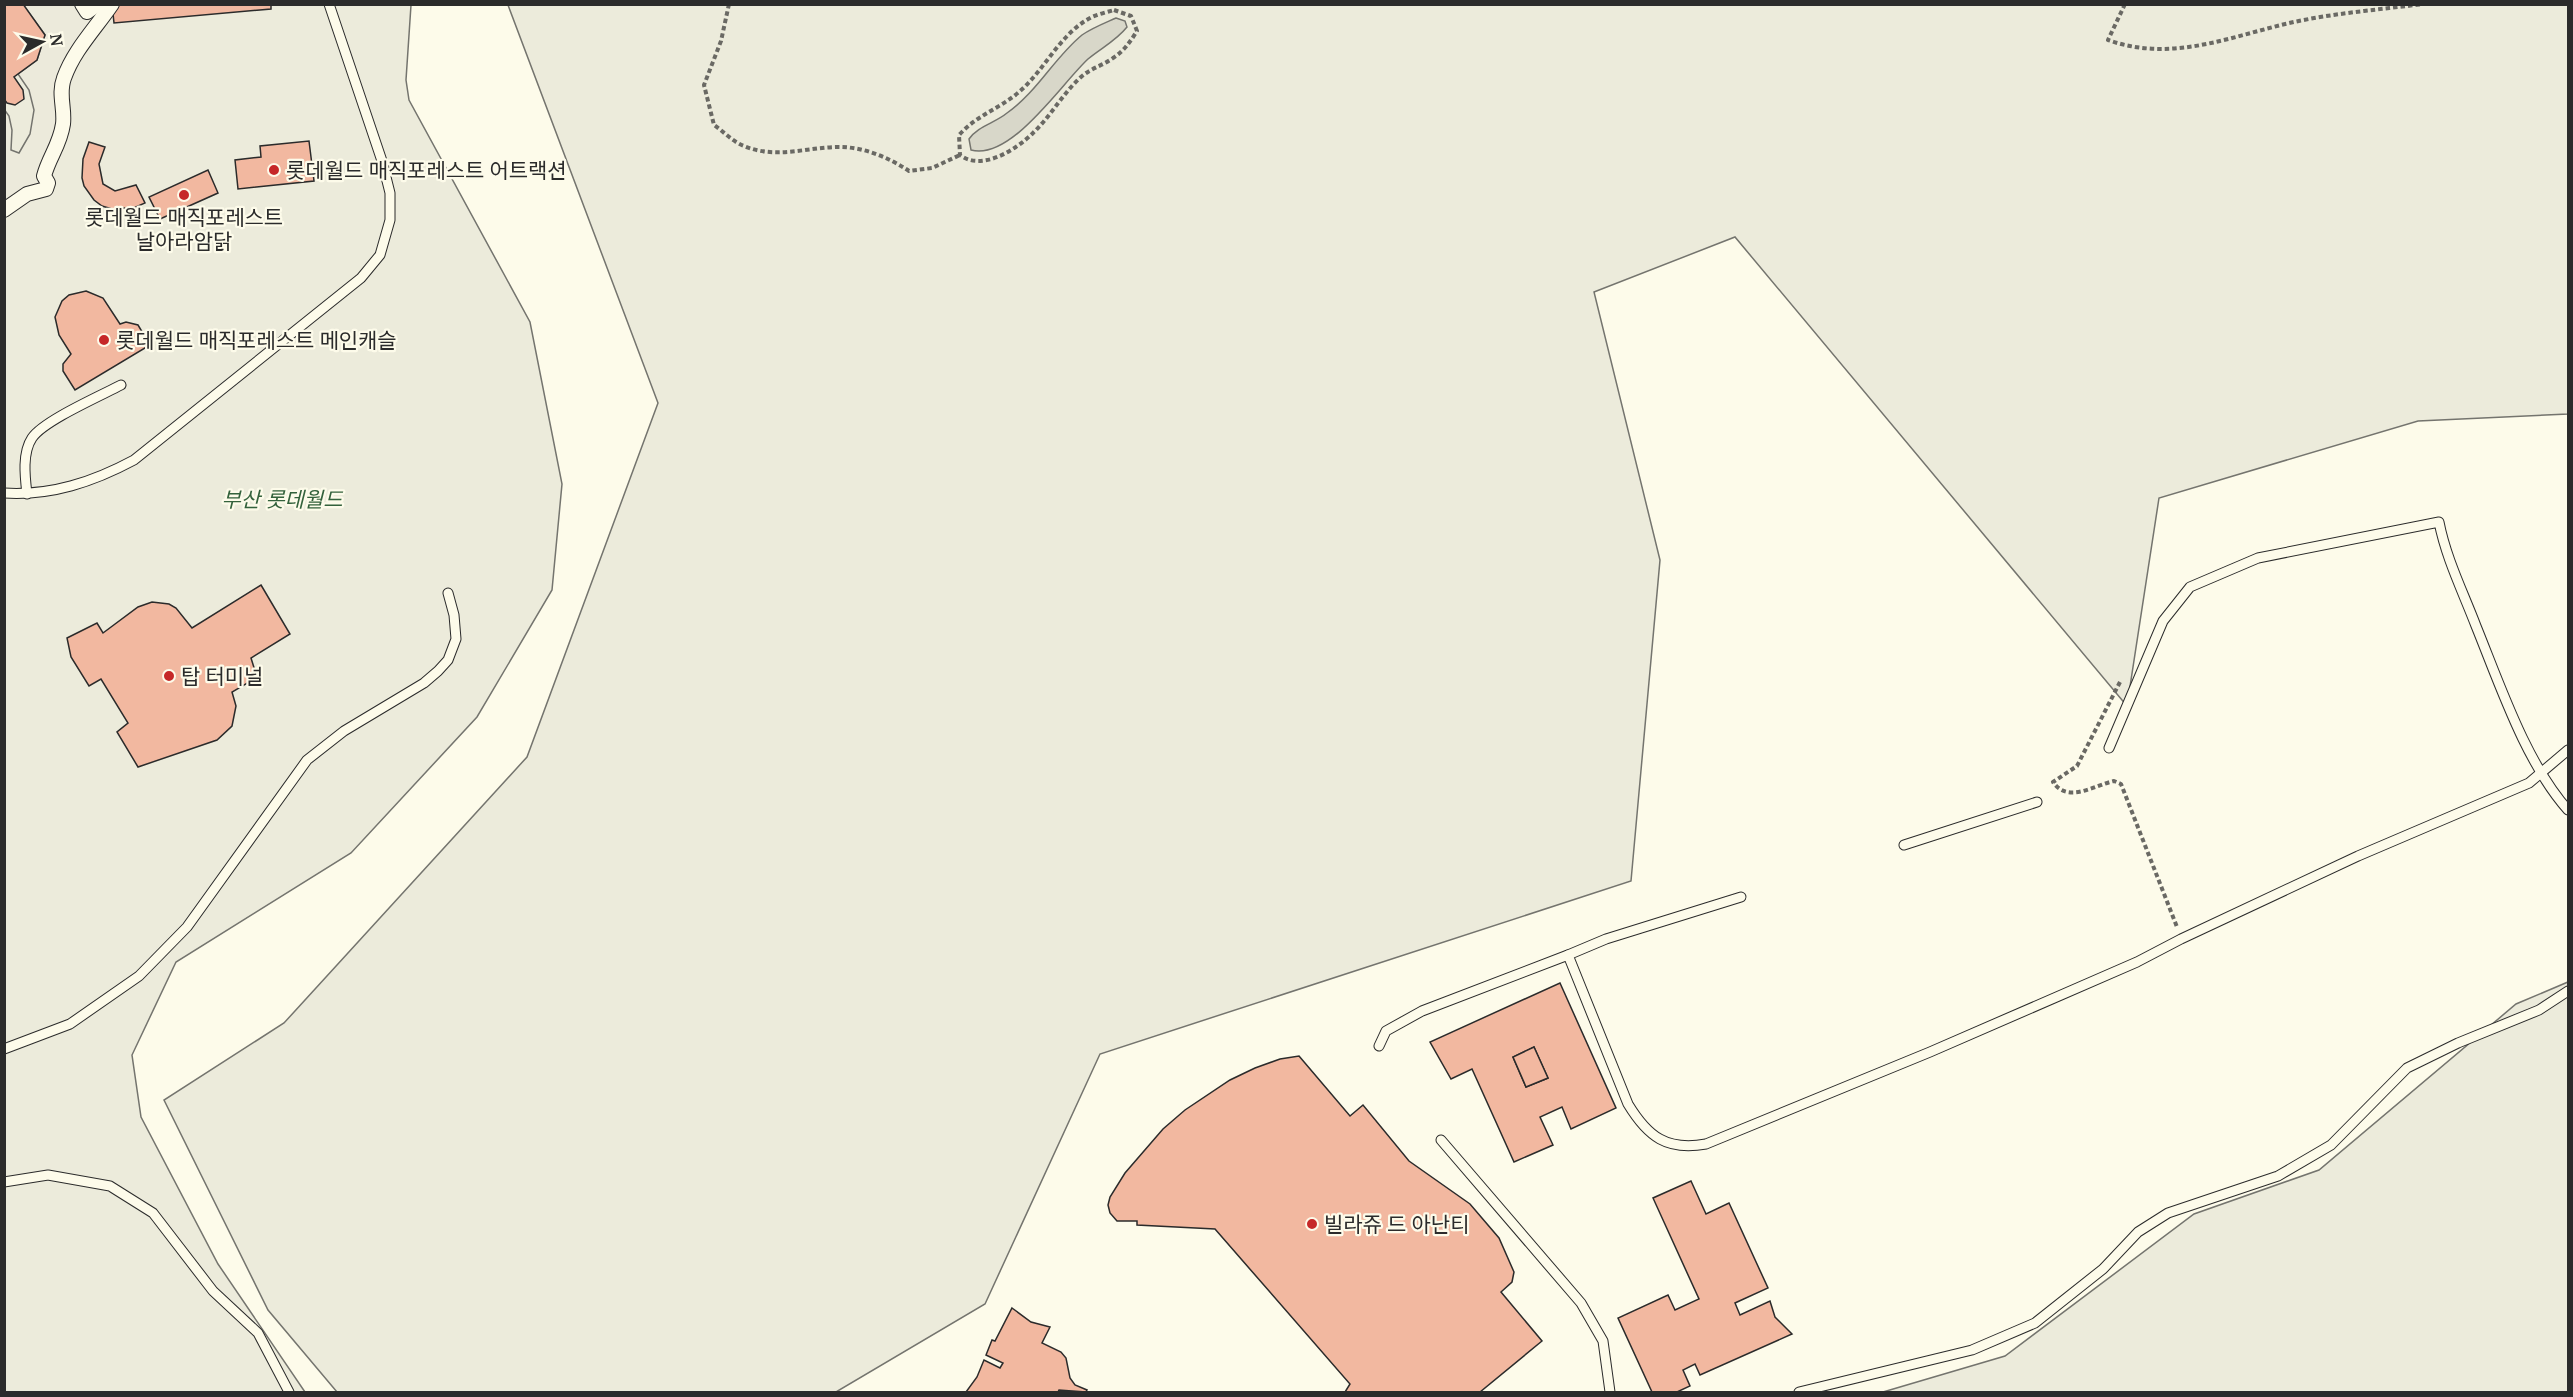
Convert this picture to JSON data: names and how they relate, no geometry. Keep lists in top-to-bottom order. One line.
{"parks":["부산 롯데월드"],"places":["롯데월드 매직포레스트 어트랙션","롯데월드 매직포레스트 날아라암닭","롯데월드 매직포레스트 메인캐슬","탑 터미널","빌라쥬 드 아난티"],"north":"right"}
